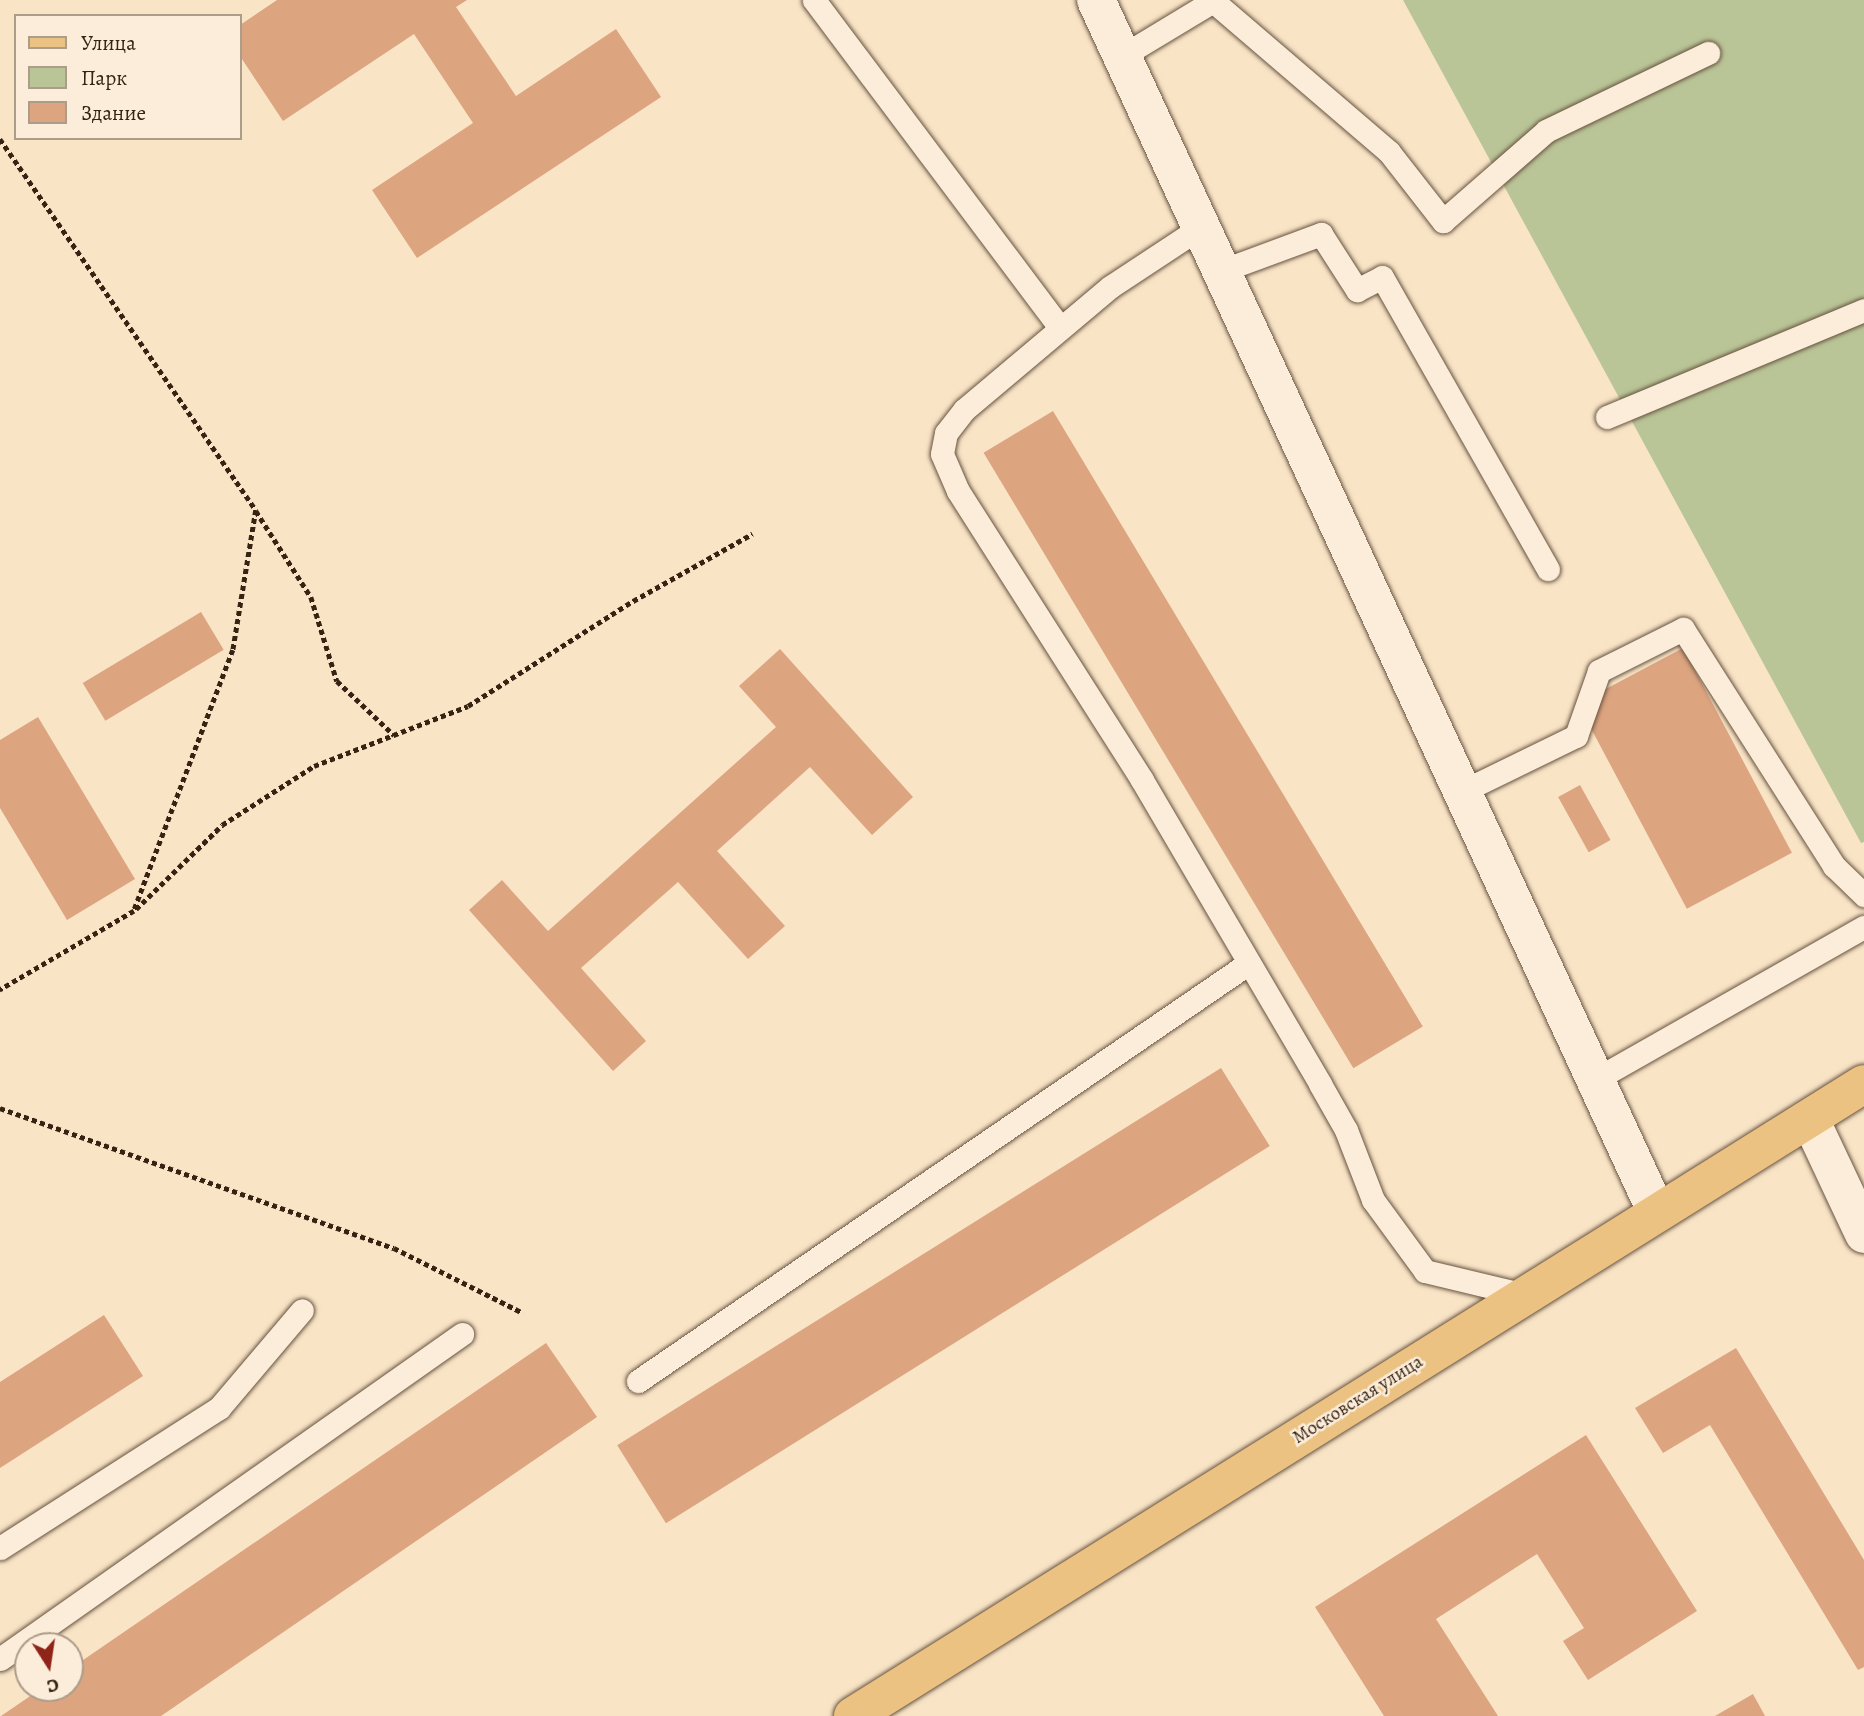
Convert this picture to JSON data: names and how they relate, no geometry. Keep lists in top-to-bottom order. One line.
{"streets":{"main road":["Московская улица"]},"legend":["Улица","Парк","Здание"],"north":"bottom"}
